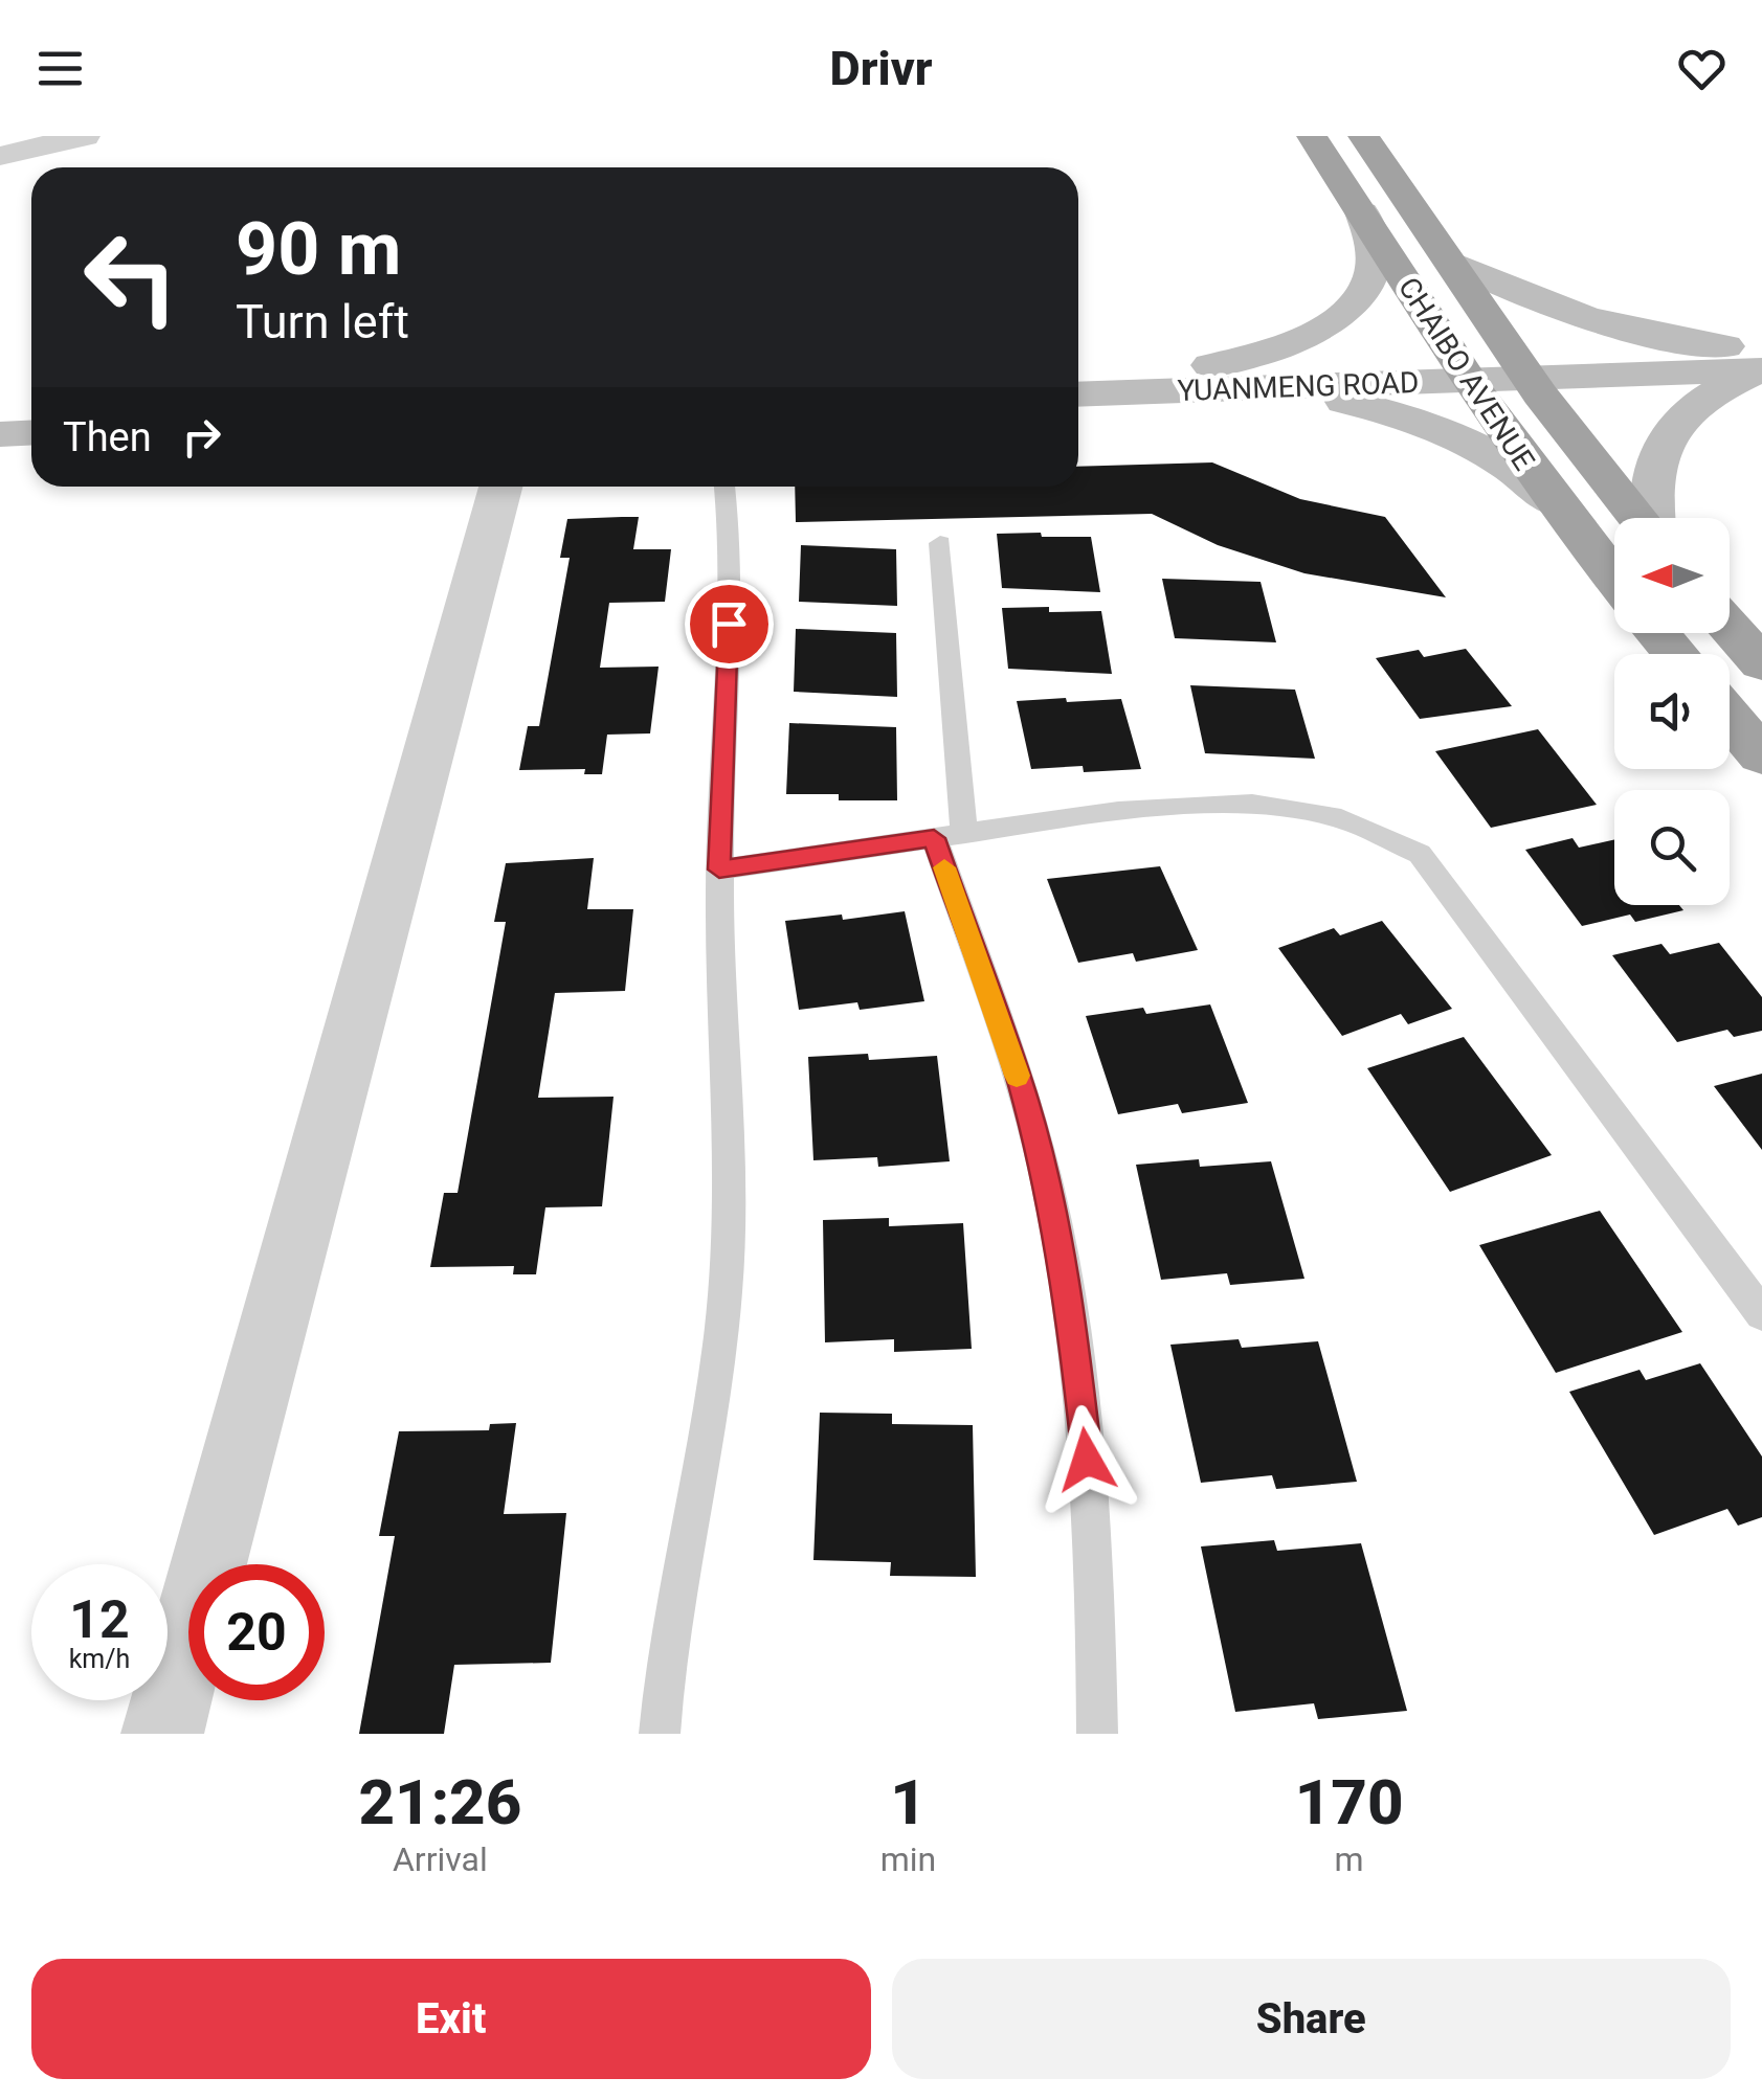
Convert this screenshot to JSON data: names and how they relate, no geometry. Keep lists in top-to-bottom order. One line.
{"streets":{"highway":["CHAIBO AVENUE"],"main road":["YUANMENG ROAD"]},"crossings":[["CHAIBO AVENUE","YUANMENG ROAD"]],"north":"left","page":{"header":"Drivr","turn":["90 m","Turn left"],"then":"Then","speed":"12 km/h","limit":"20","eta":["21:26","Arrival","1","min","170","m"],"buttons":["Exit","Share"]}}
